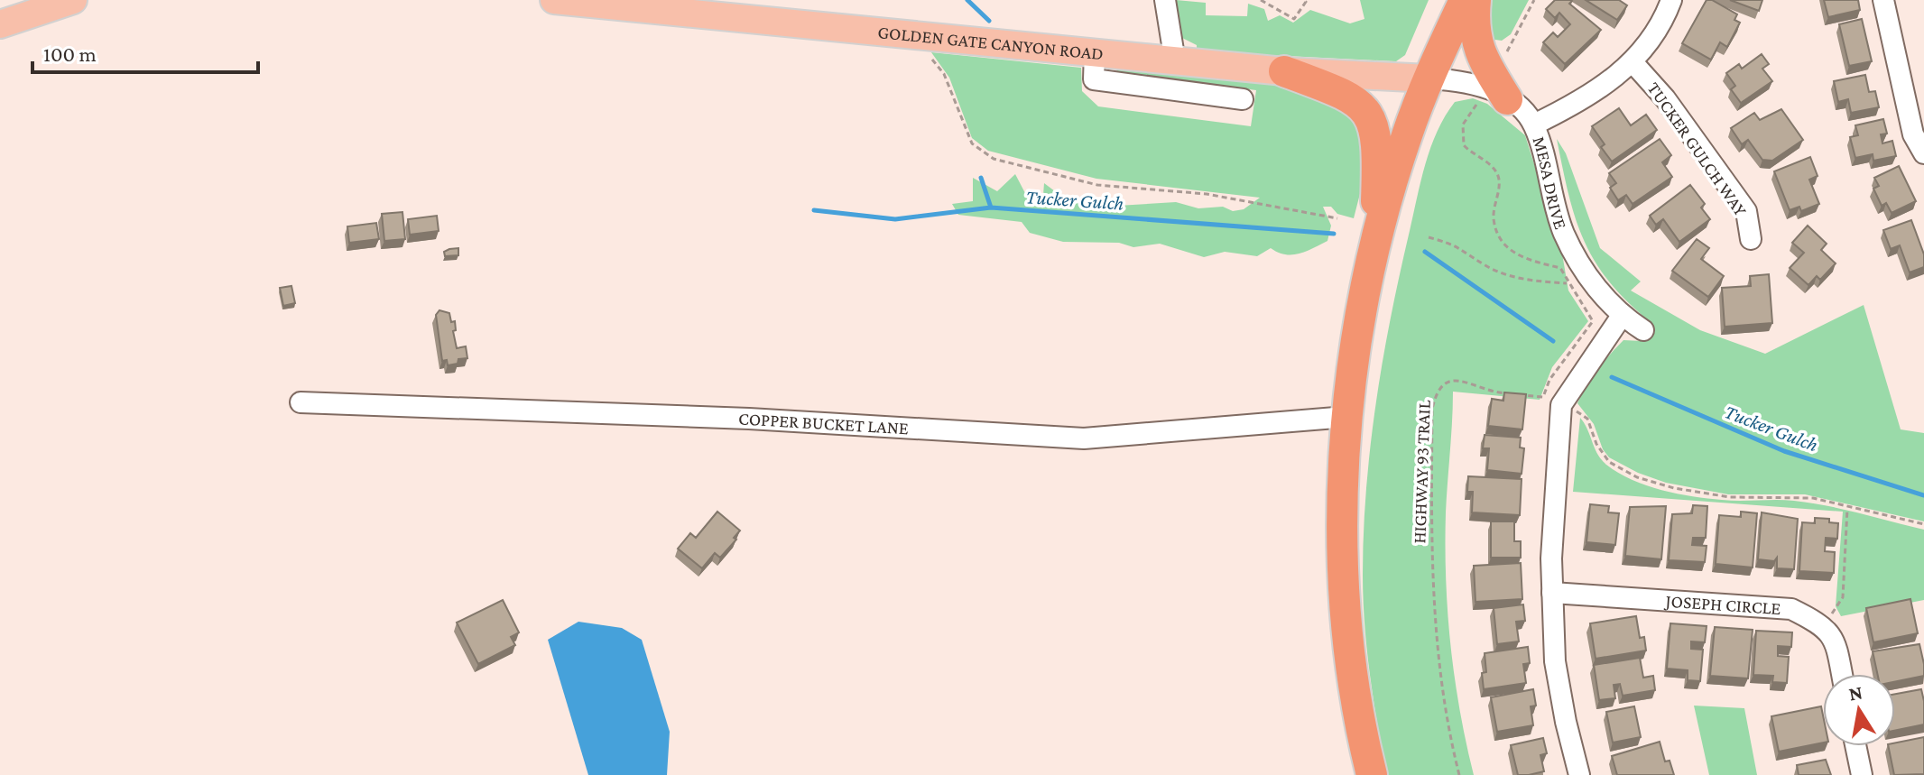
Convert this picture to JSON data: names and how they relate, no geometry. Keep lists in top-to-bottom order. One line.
{"streets":{"main road":["GOLDEN GATE CANYON ROAD"],"street":["TUCKER GULCH WAY","MESA DRIVE","COPPER BUCKET LANE","JOSEPH CIRCLE"],"path":["HIGHWAY 93 TRAIL"]},"crossings":[["GOLDEN GATE CANYON ROAD","MESA DRIVE"]],"water":["Tucker Gulch"],"scale_bar":"100 m","north":"top"}
